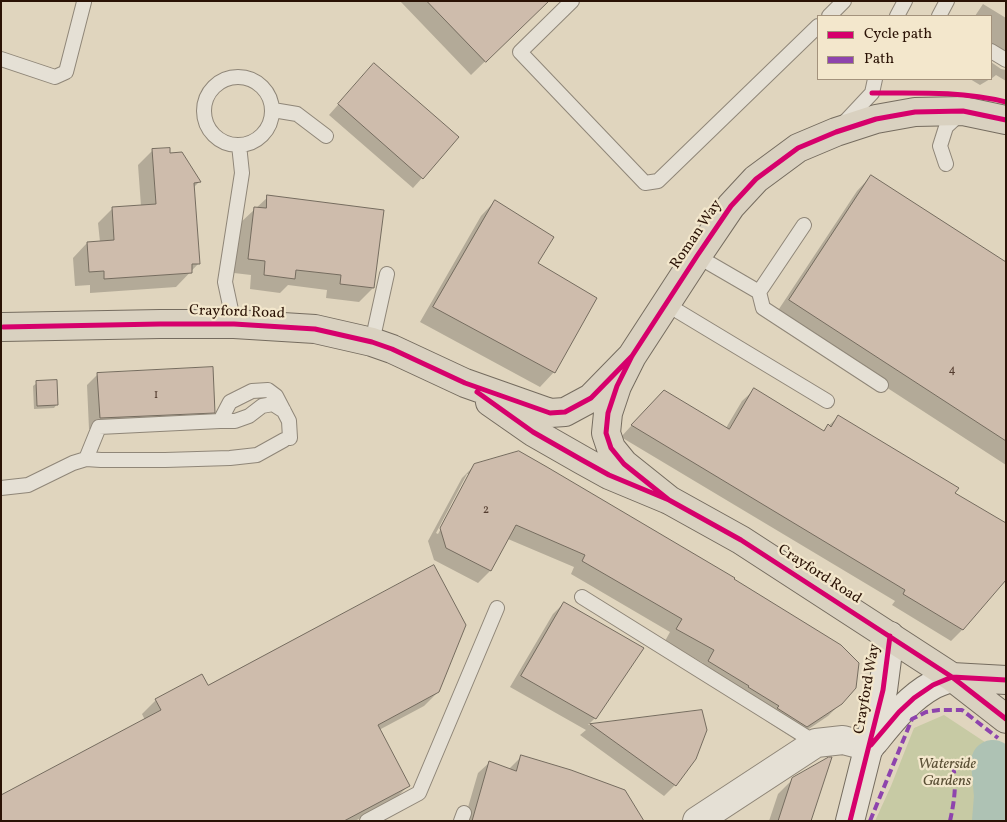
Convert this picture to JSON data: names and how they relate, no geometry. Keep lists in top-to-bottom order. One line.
{"streets":{"main road":["Roman Way","Crayford Road","Crayford Way"]},"crossings":[["Roman Way","Crayford Road"],["Crayford Road","Crayford Way"]],"parks":["Waterside Gardens"],"house_numbers":["4","1","2"],"legend":["Cycle path","Path"]}
